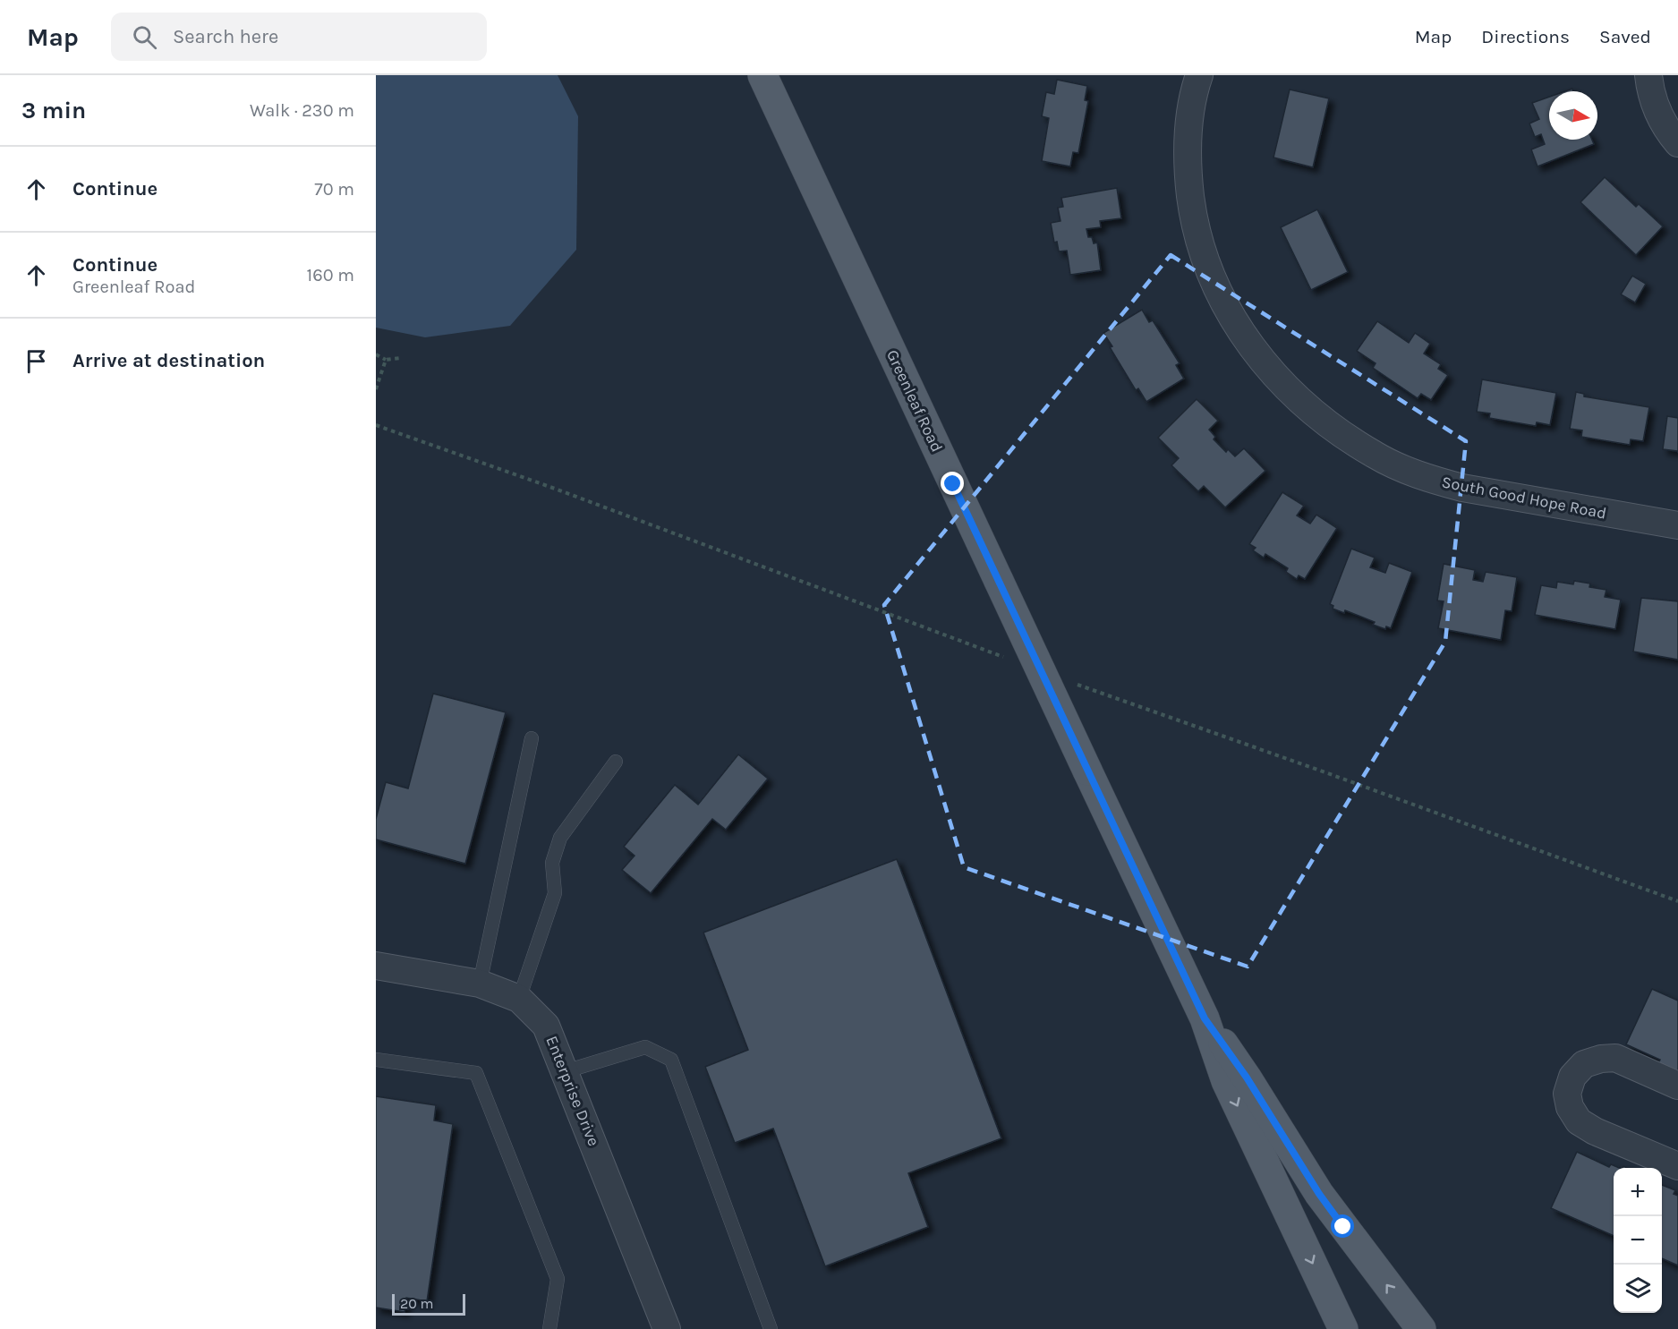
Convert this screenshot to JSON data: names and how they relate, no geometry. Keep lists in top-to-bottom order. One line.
{"streets":{"main road":["Greenleaf Road"],"street":["South Good Hope Road","Enterprise Drive"]},"scale_bar":"20 m","north":"right","page":{"header":"Map","search":"Search here","nav":["Map","Directions","Saved"],"heading":["3 min","Walk · 230 m"],"list":[["Continue","70 m"],["Continue","Greenleaf Road","160 m"],"Arrive at destination"],"map_buttons":["+","−"],"scale":"20 m"}}
